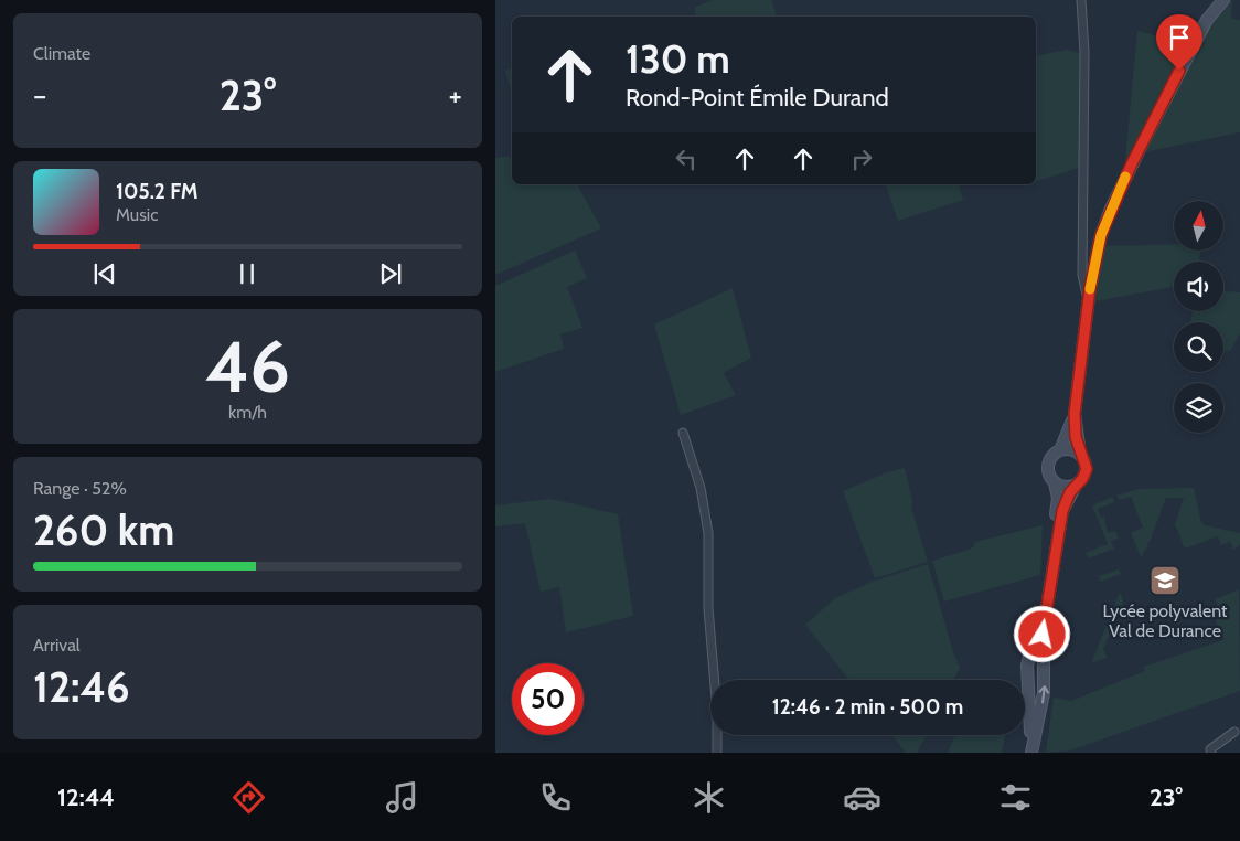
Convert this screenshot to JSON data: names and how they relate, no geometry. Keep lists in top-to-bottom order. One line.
{"places":{"school or university":["Lycée polyvalent Val de Durance"]},"north":"top","page":{"tile":["Climate",["46","km/h"],["Range · 52%","260 km"],["Arrival","12:46"]],"turn":["130 m","Rond-Point Émile Durand"],"heat":["−","23°","+"],"song":["105.2 FM","Music"],"limit":"50","trip":"12:46 · 2 min · 500 m","tabs":["12:44","23°"]}}
